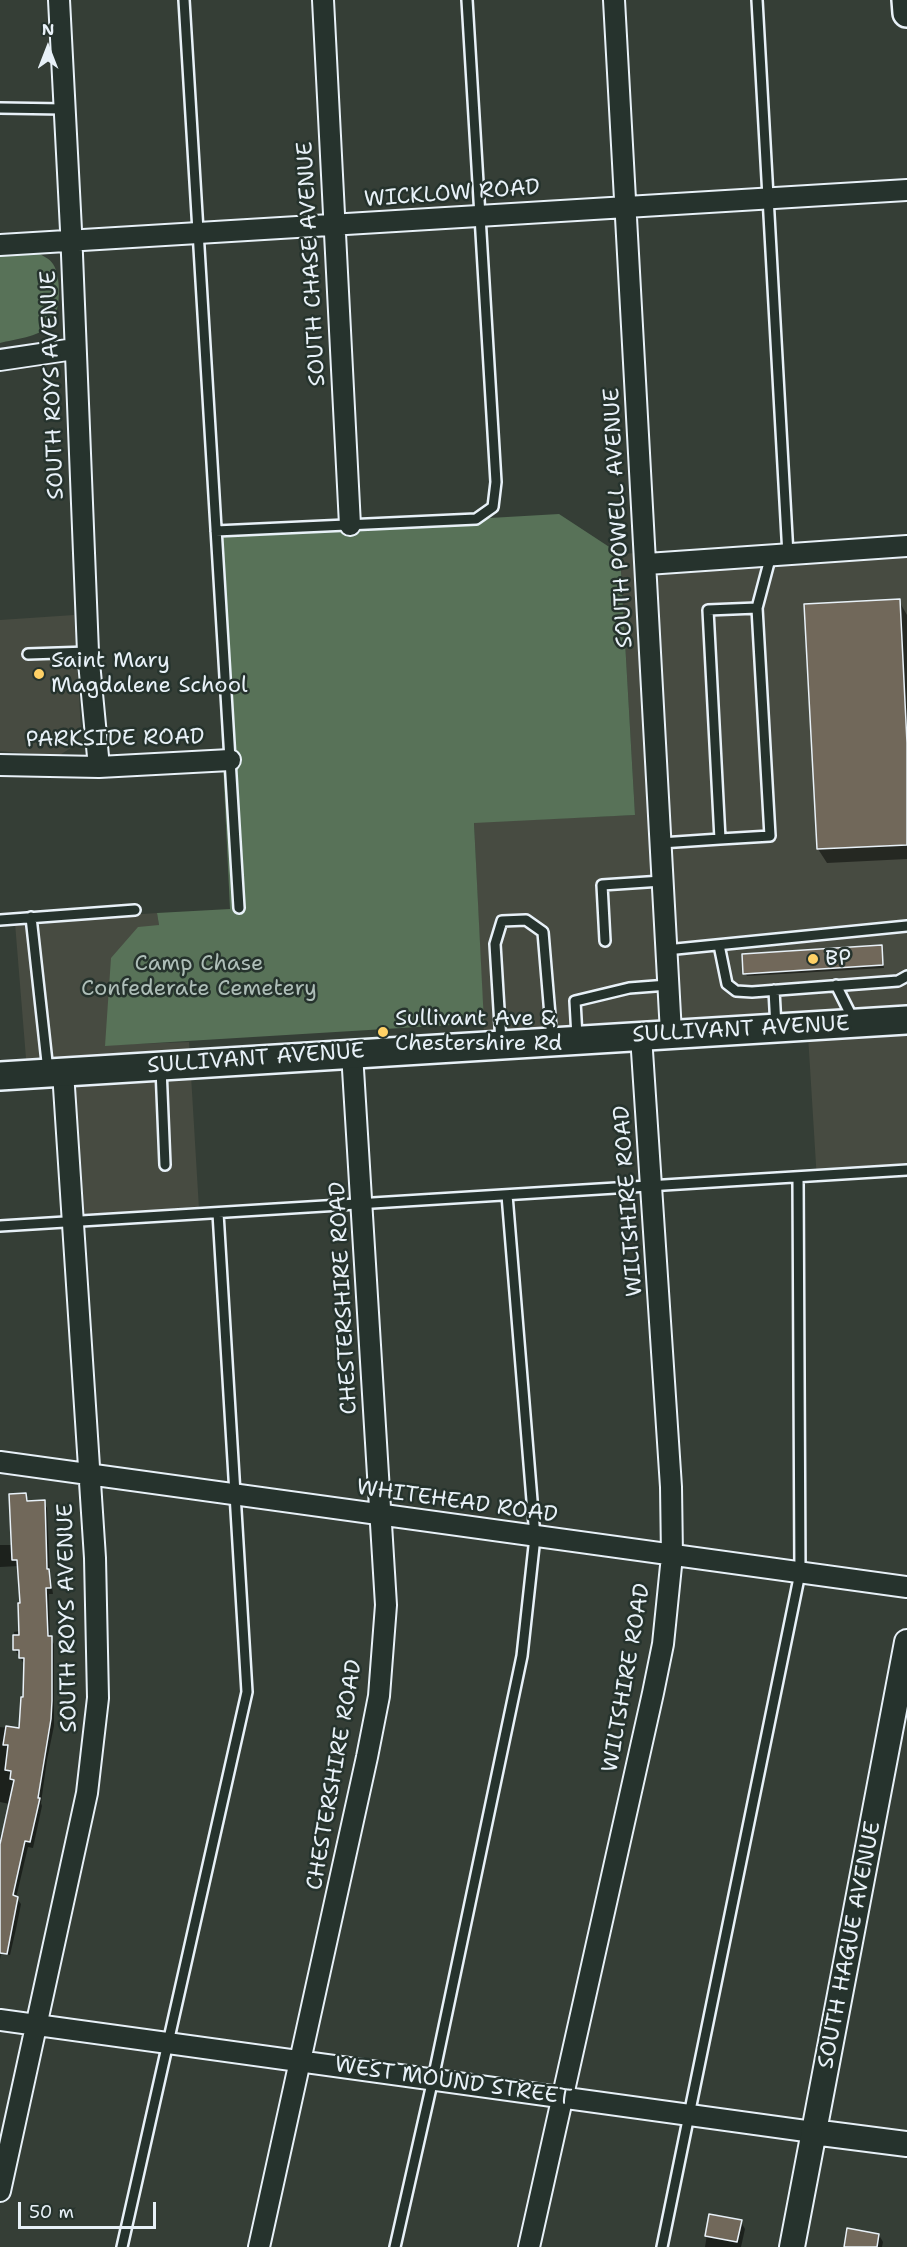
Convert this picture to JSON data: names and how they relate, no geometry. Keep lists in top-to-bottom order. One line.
{"streets":{"main road":["SULLIVANT AVENUE"],"street":["WICKLOW ROAD","SOUTH CHASE AVENUE","SOUTH ROYS AVENUE","SOUTH POWELL AVENUE","PARKSIDE ROAD","WILTSHIRE ROAD","CHESTERSHIRE ROAD","WHITEHEAD ROAD","SOUTH HAGUE AVENUE","WEST MOUND STREET"]},"crossings":[["WICKLOW ROAD","SOUTH CHASE AVENUE"],["WICKLOW ROAD","SOUTH ROYS AVENUE"],["WICKLOW ROAD","SOUTH POWELL AVENUE"],["SOUTH ROYS AVENUE","PARKSIDE ROAD"],["SOUTH ROYS AVENUE","SULLIVANT AVENUE"],["SOUTH ROYS AVENUE","WHITEHEAD ROAD"],["SOUTH ROYS AVENUE","WEST MOUND STREET"],["SOUTH POWELL AVENUE","SULLIVANT AVENUE"],["SULLIVANT AVENUE","WILTSHIRE ROAD"],["SULLIVANT AVENUE","CHESTERSHIRE ROAD"],["WILTSHIRE ROAD","WHITEHEAD ROAD"],["WILTSHIRE ROAD","WEST MOUND STREET"],["CHESTERSHIRE ROAD","WHITEHEAD ROAD"],["CHESTERSHIRE ROAD","WEST MOUND STREET"],["SOUTH HAGUE AVENUE","WEST MOUND STREET"]],"parks":["Camp Chase Confederate Cemetery"],"places":["Saint Mary Magdalene School","BP","Sullivant Ave & Chestershire Rd"],"scale_bar":"50 m","north":"top"}
